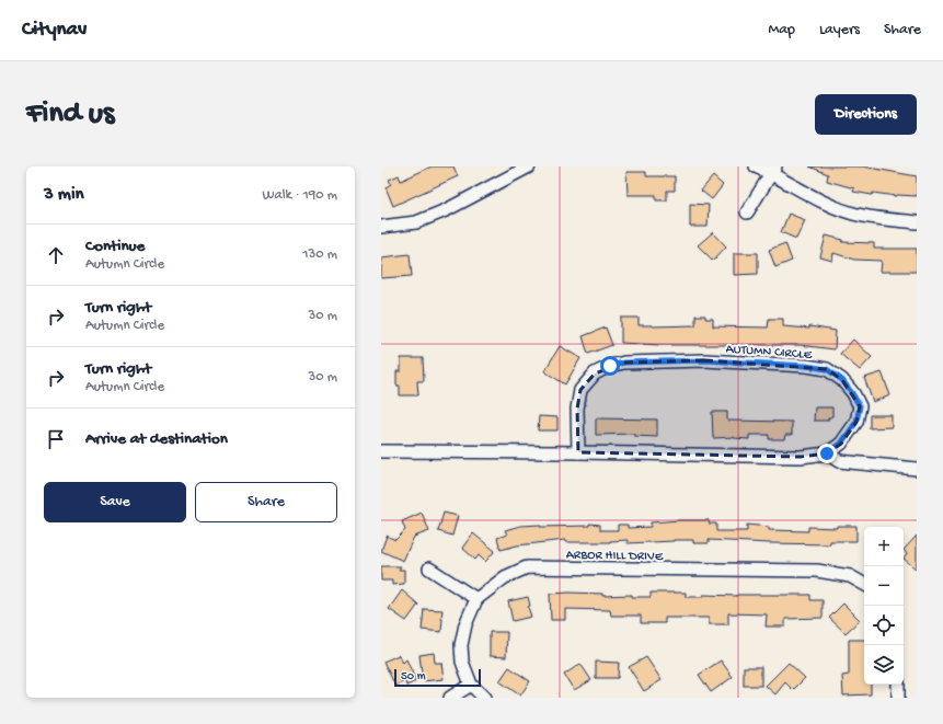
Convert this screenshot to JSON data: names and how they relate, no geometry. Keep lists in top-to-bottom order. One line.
{"streets":{"street":["AUTUMN CIRCLE","ARBOR HILL DRIVE"]},"scale_bar":"50 m","page":{"header":"Citynav","nav":["Map","Layers","Share"],"buttons":["Directions",["Save","Share"]],"title":"Find us","heading":["3 min","Walk · 190 m"],"list":[["Continue","Autumn Circle","130 m"],["Turn right","Autumn Circle","30 m"],["Turn right","Autumn Circle","30 m"],"Arrive at destination"],"map_buttons":["+","−"],"scale":"50 m"}}
